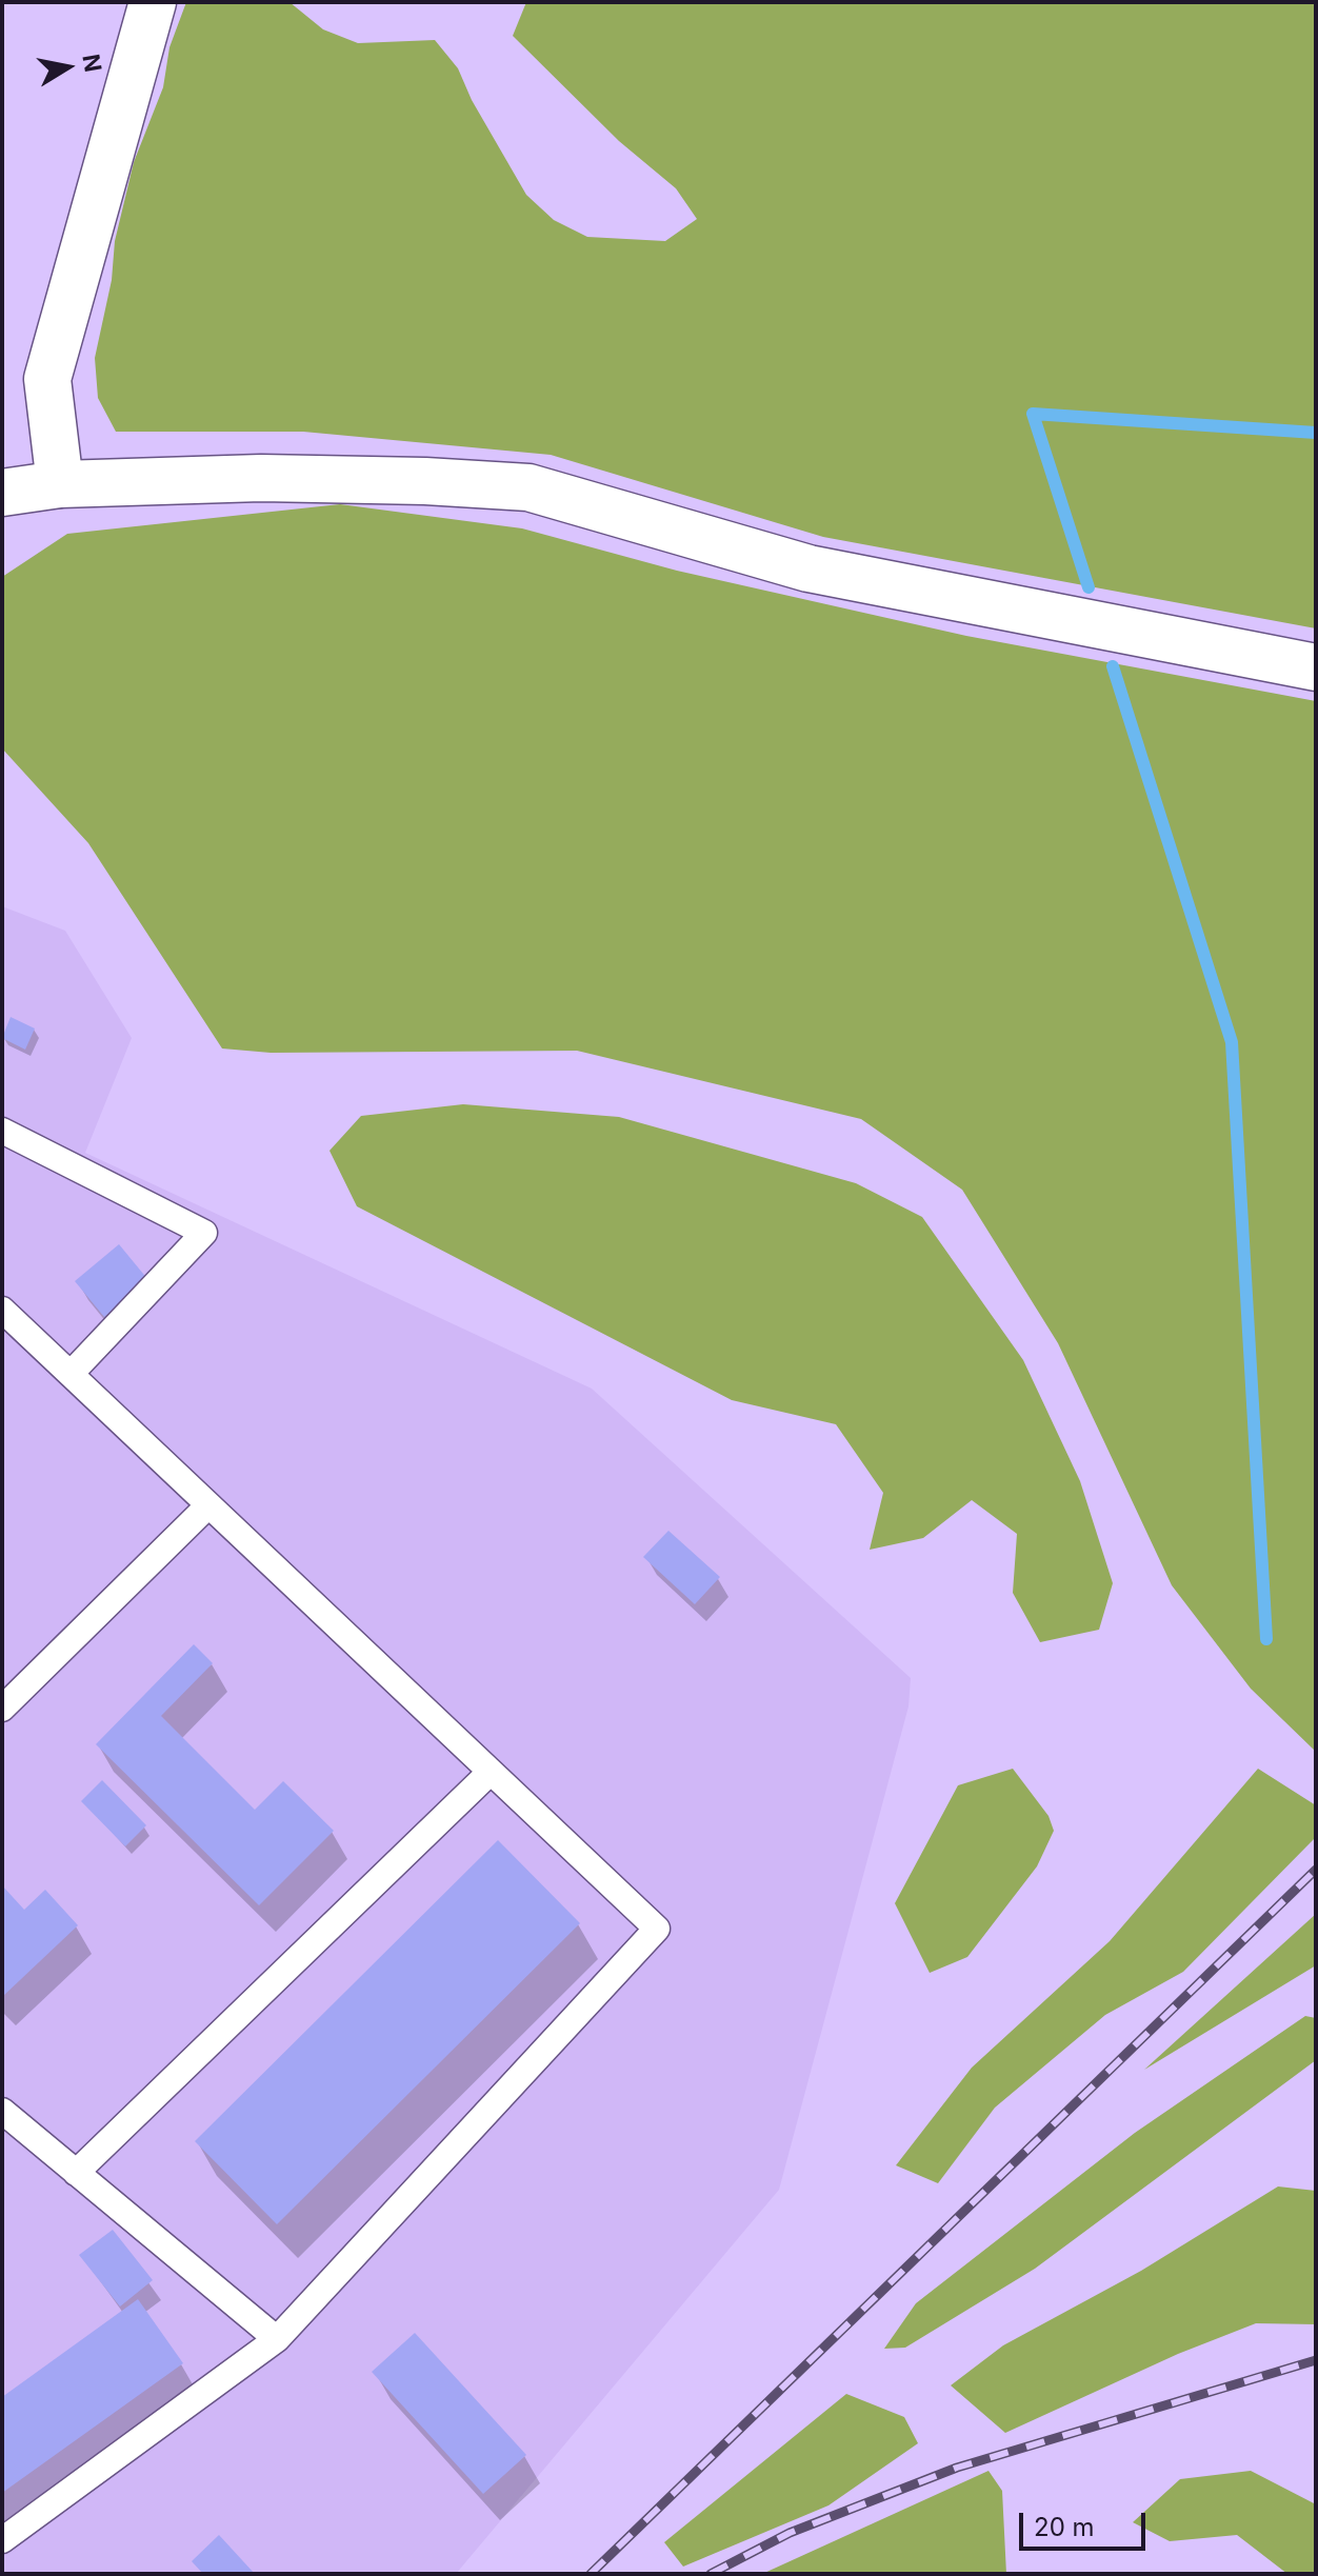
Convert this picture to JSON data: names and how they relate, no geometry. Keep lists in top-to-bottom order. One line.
{"scale_bar":"20 m","north":"right"}
